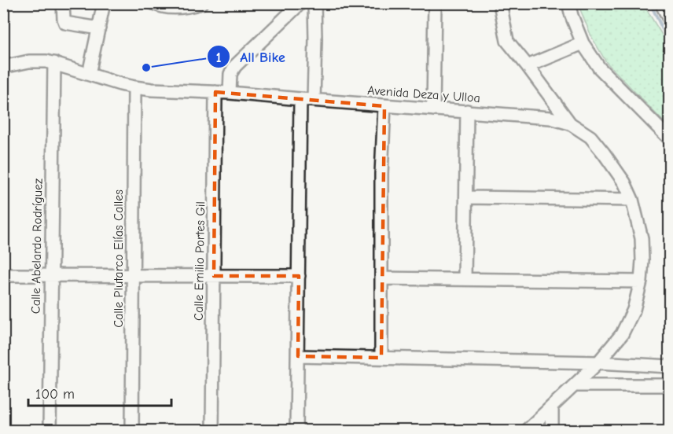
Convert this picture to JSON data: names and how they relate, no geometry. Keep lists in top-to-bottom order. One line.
{"streets":{"street":["Avenida Deza y Ulloa","Calle Abelardo Rodríguez","Calle Plutarco Elías Calles","Calle Emilio Portes Gil"]},"crossings":[["Avenida Deza y Ulloa","Calle Abelardo Rodríguez"],["Avenida Deza y Ulloa","Calle Plutarco Elías Calles"],["Avenida Deza y Ulloa","Calle Emilio Portes Gil"]],"places":["All Bike"],"scale_bar":"100 m"}
